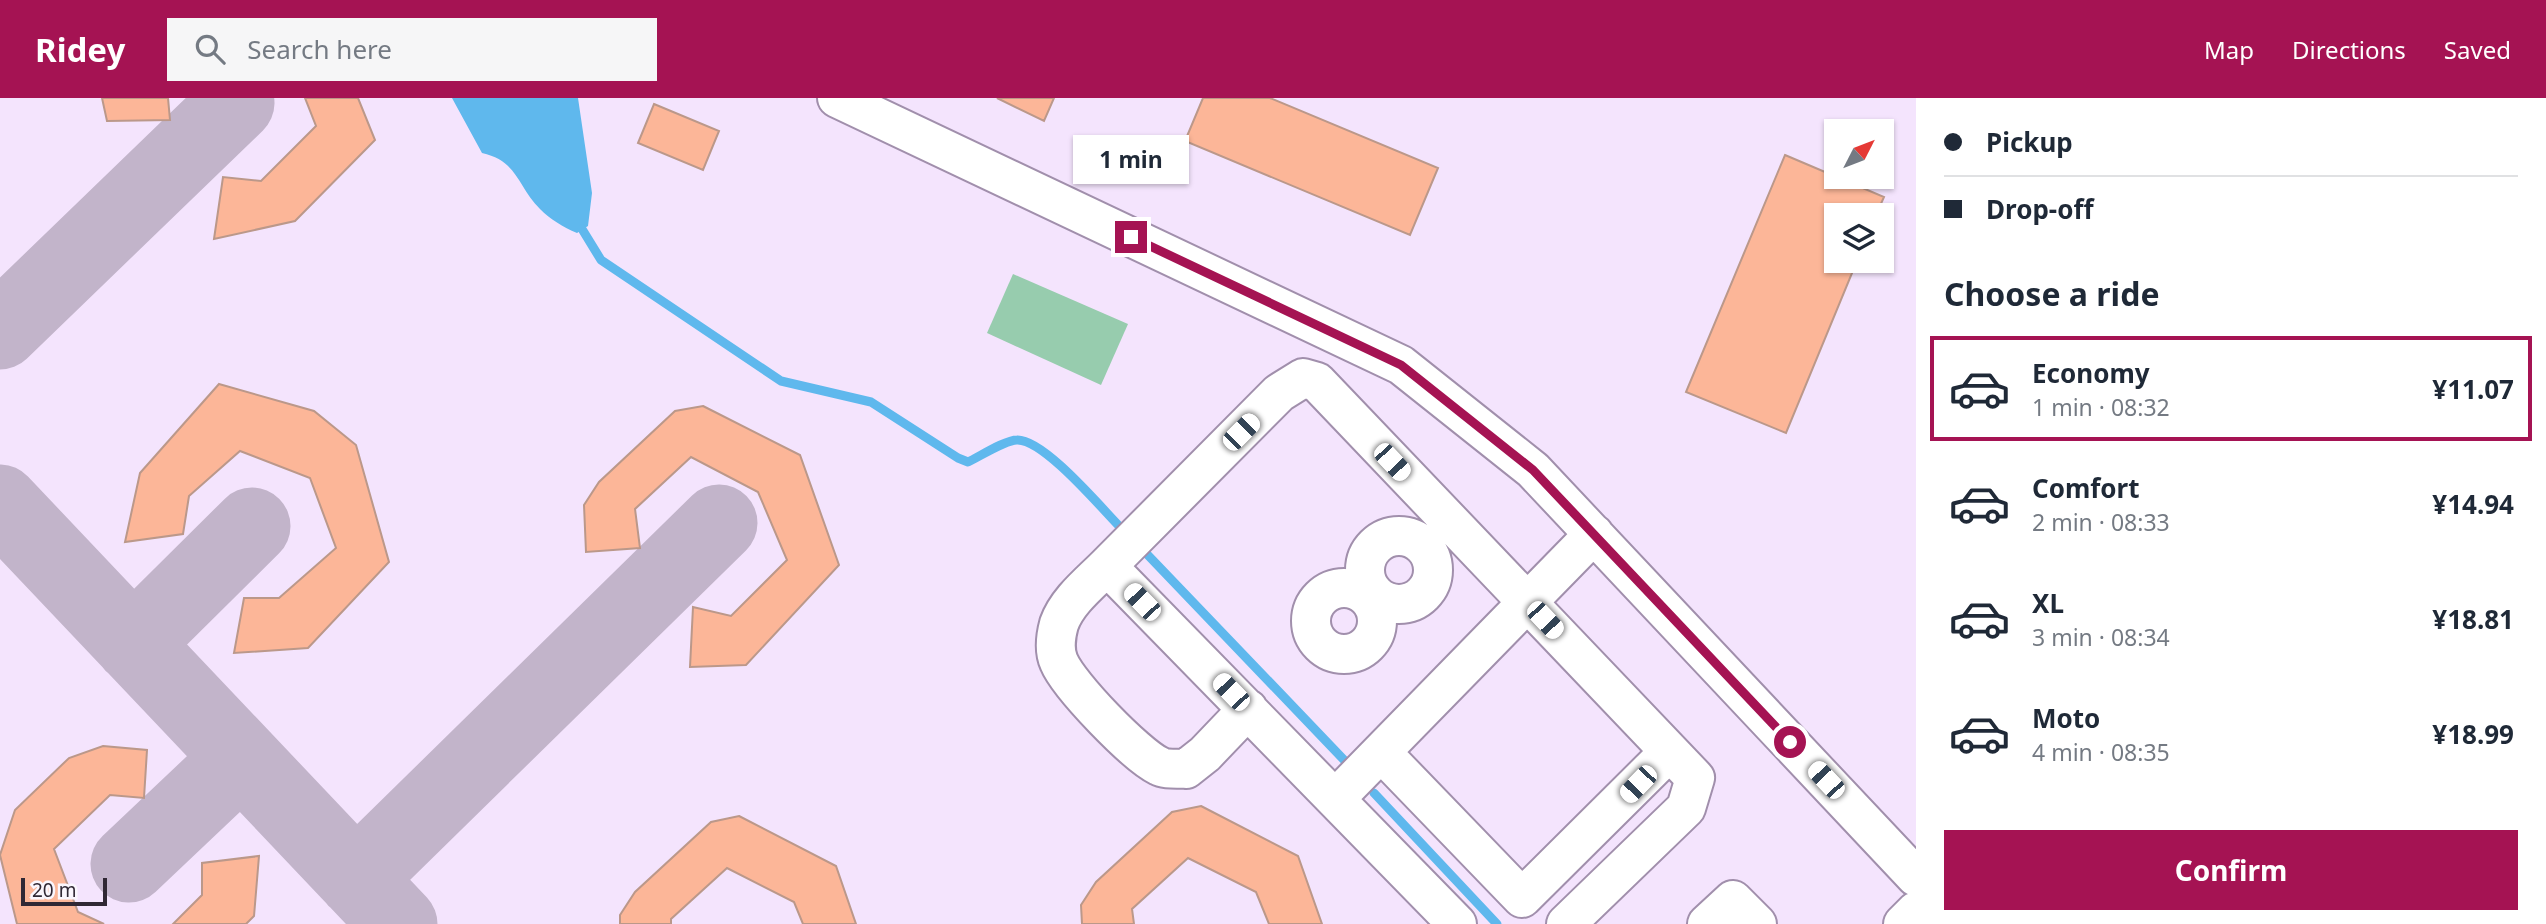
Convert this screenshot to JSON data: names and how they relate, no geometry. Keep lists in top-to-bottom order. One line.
{"scale_bar":"20 m","north":"top right","page":{"header":"Ridey","search":"Search here","nav":["Map","Directions","Saved"],"banner":["Pickup","Drop-off"],"bubble":"1 min","heading":"Choose a ride","list":[{"name":"Economy","note":"1 min · 08:32","value":"¥11.07"},{"name":"Comfort","note":"2 min · 08:33","value":"¥14.94"},{"name":"XL","note":"3 min · 08:34","value":"¥18.81"},{"name":"Moto","note":"4 min · 08:35","value":"¥18.99"}],"buttons":"Confirm","scale":"20 m"}}
